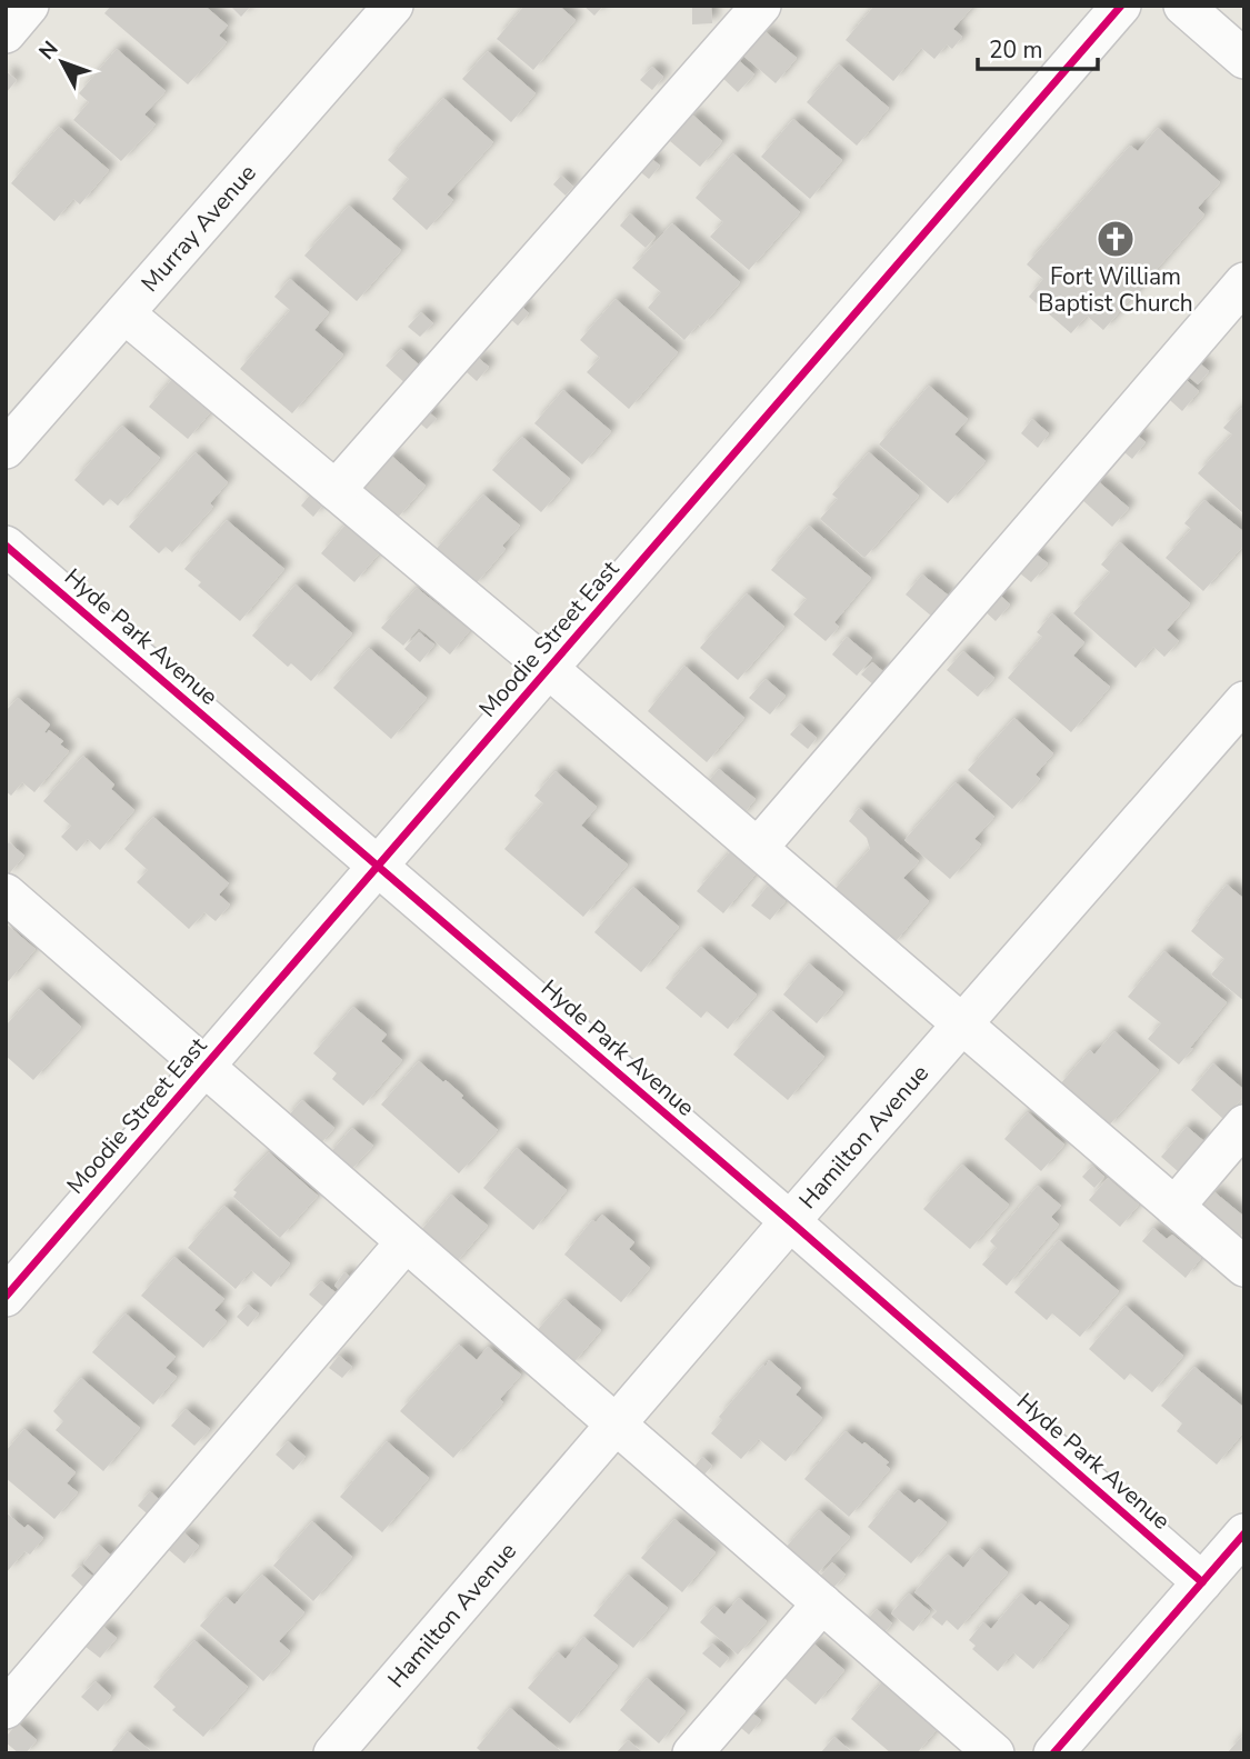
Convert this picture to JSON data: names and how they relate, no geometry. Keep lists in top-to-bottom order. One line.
{"streets":{"street":["Murray Avenue","Hyde Park Avenue","Moodie Street East","Hamilton Avenue"]},"crossings":[["Hyde Park Avenue","Moodie Street East"],["Hyde Park Avenue","Hamilton Avenue"]],"places":{"church":["Fort William Baptist Church"]},"scale_bar":"20 m","north":"top left"}
